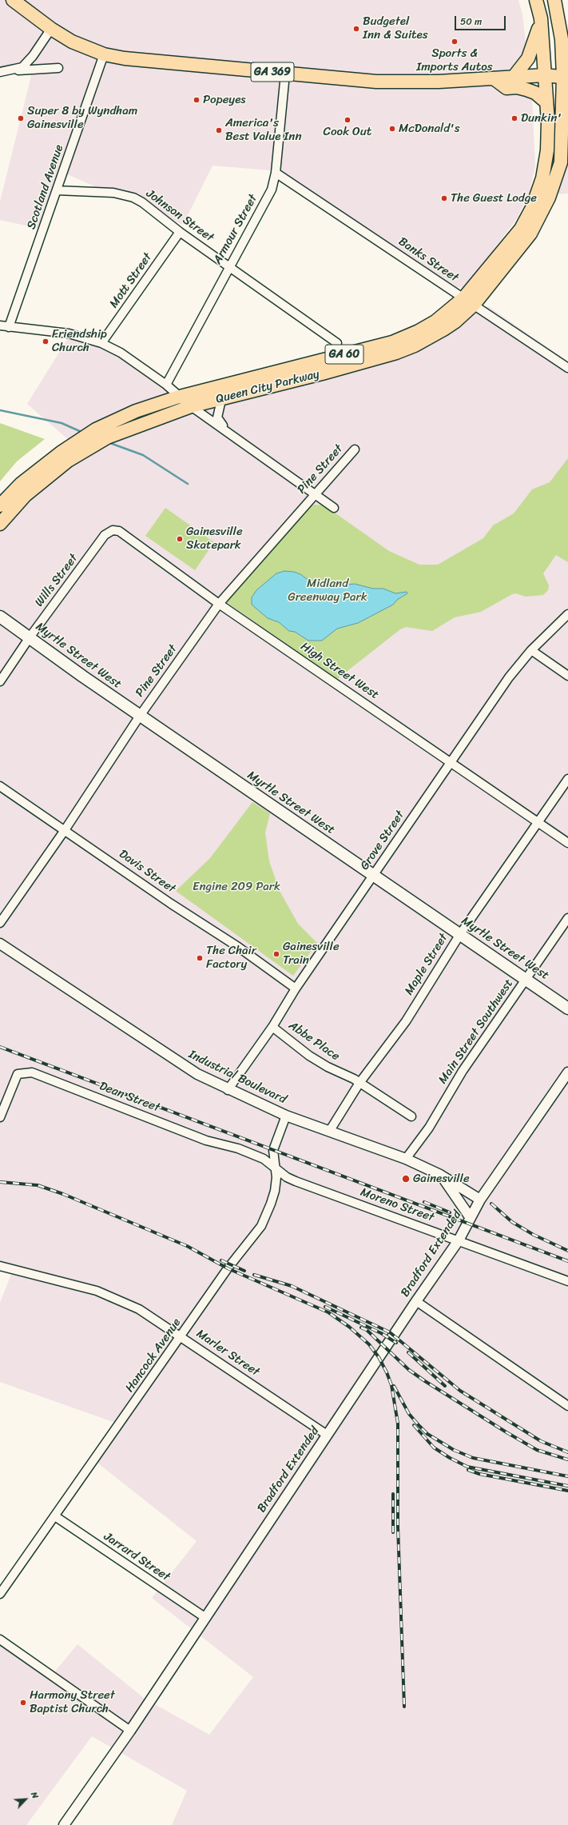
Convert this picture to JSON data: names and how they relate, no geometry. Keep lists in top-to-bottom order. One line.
{"streets":{"main road":["GA 369","GA 60","Queen City Parkway","Myrtle Street West"],"street":["Scotland Avenue","Johnson Street","Armour Street","Banks Street","Mott Street","Pine Street","Wills Street","High Street West","Grove Street","Davis Street","Maple Street","Main Street Southwest","Abbe Place","Industrial Boulevard","Dean Street","Moreno Street","Bradford Extended","Marler Street","Hancock Avenue","Jarrard Street"]},"crossings":[["GA 369","Scotland Avenue"],["GA 369","Armour Street"],["GA 369","Queen City Parkway"],["Scotland Avenue","Johnson Street"],["Johnson Street","Armour Street"],["Johnson Street","Mott Street"],["Armour Street","Banks Street"],["Banks Street","Queen City Parkway"],["Pine Street","Myrtle Street West"],["Pine Street","High Street West"],["Pine Street","Davis Street"],["Wills Street","Myrtle Street West"],["Wills Street","High Street West"],["Myrtle Street West","Grove Street"],["Myrtle Street West","Maple Street"],["Myrtle Street West","Main Street Southwest"],["High Street West","Grove Street"],["High Street West","Maple Street"],["Grove Street","Davis Street"],["Grove Street","Abbe Place"],["Grove Street","Industrial Boulevard"],["Maple Street","Abbe Place"],["Maple Street","Industrial Boulevard"],["Main Street Southwest","Industrial Boulevard"],["Industrial Boulevard","Bradford Extended"],["Industrial Boulevard","Hancock Avenue"],["Dean Street","Moreno Street"],["Dean Street","Hancock Avenue"],["Moreno Street","Bradford Extended"],["Moreno Street","Hancock Avenue"],["Bradford Extended","Marler Street"],["Bradford Extended","Jarrard Street"],["Marler Street","Hancock Avenue"],["Hancock Avenue","Jarrard Street"]],"parks":["Midland Greenway Park","Engine 209 Park"],"places":["Budgetel Inn & Suites","Sports & Imports Autos","Popeyes","Super 8 by Wyndham Gainesville","Dunkin'","Cook Out","McDonald's","America's Best Value Inn","The Guest Lodge","Friendship Church","Gainesville Skatepark","Gainesville Train","The Chair Factory","Gainesville","Harmony Street Baptist Church"],"scale_bar":"50 m","north":"top right"}
